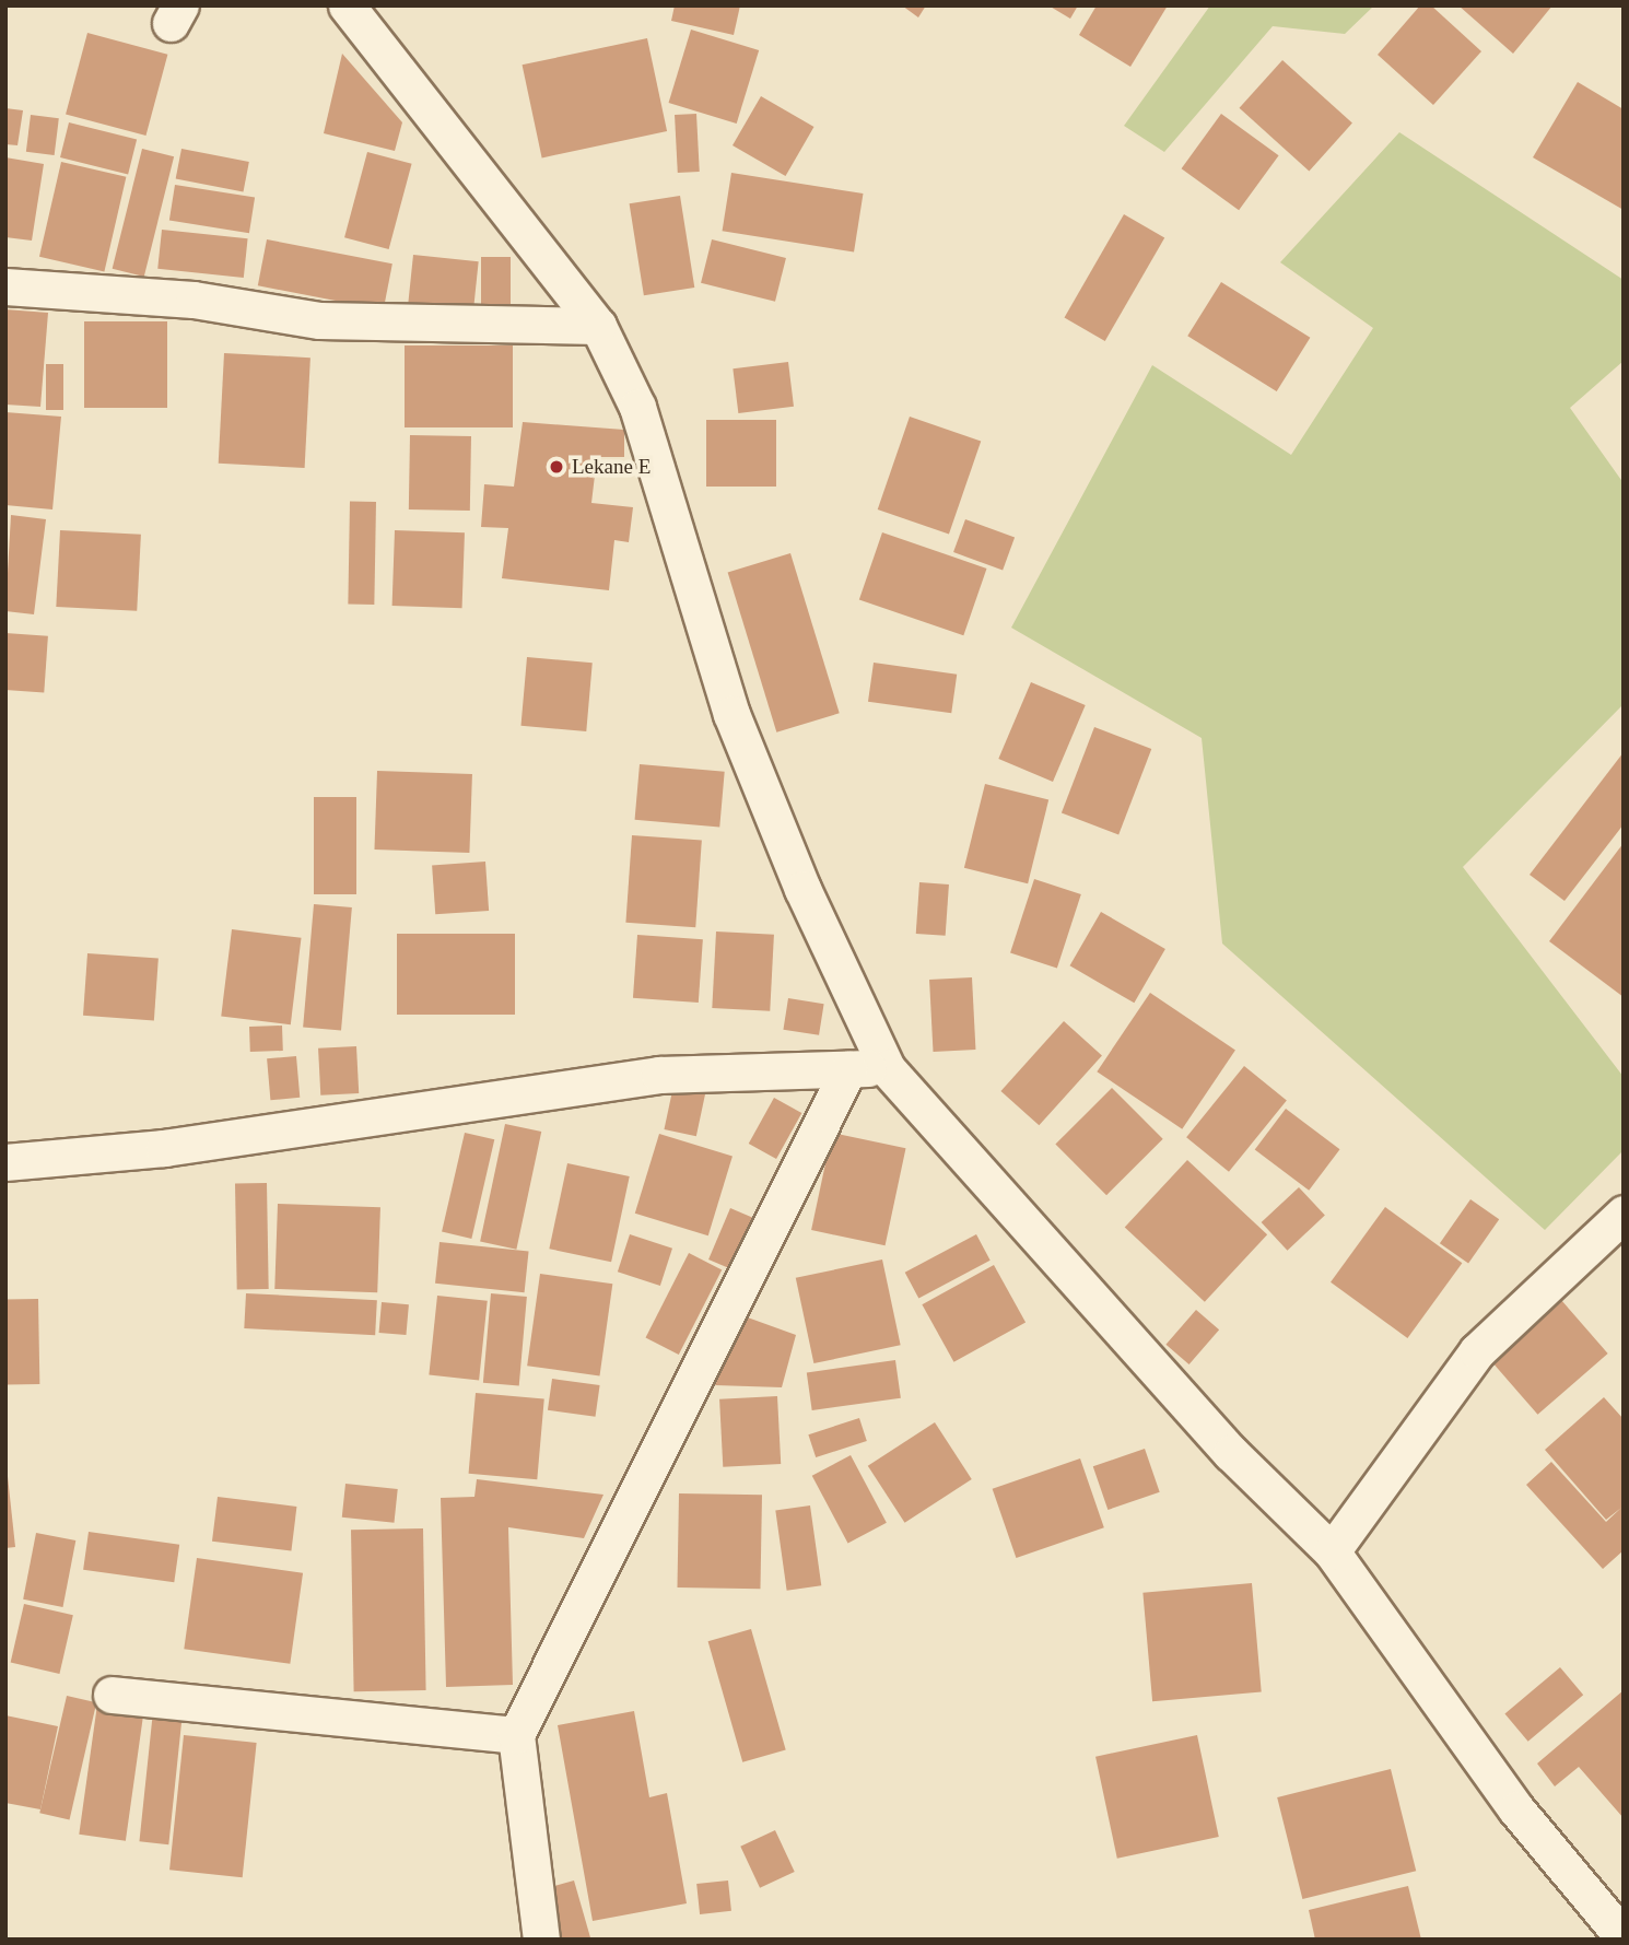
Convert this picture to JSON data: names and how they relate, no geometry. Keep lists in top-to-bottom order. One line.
{"places":["Lekane E"]}
